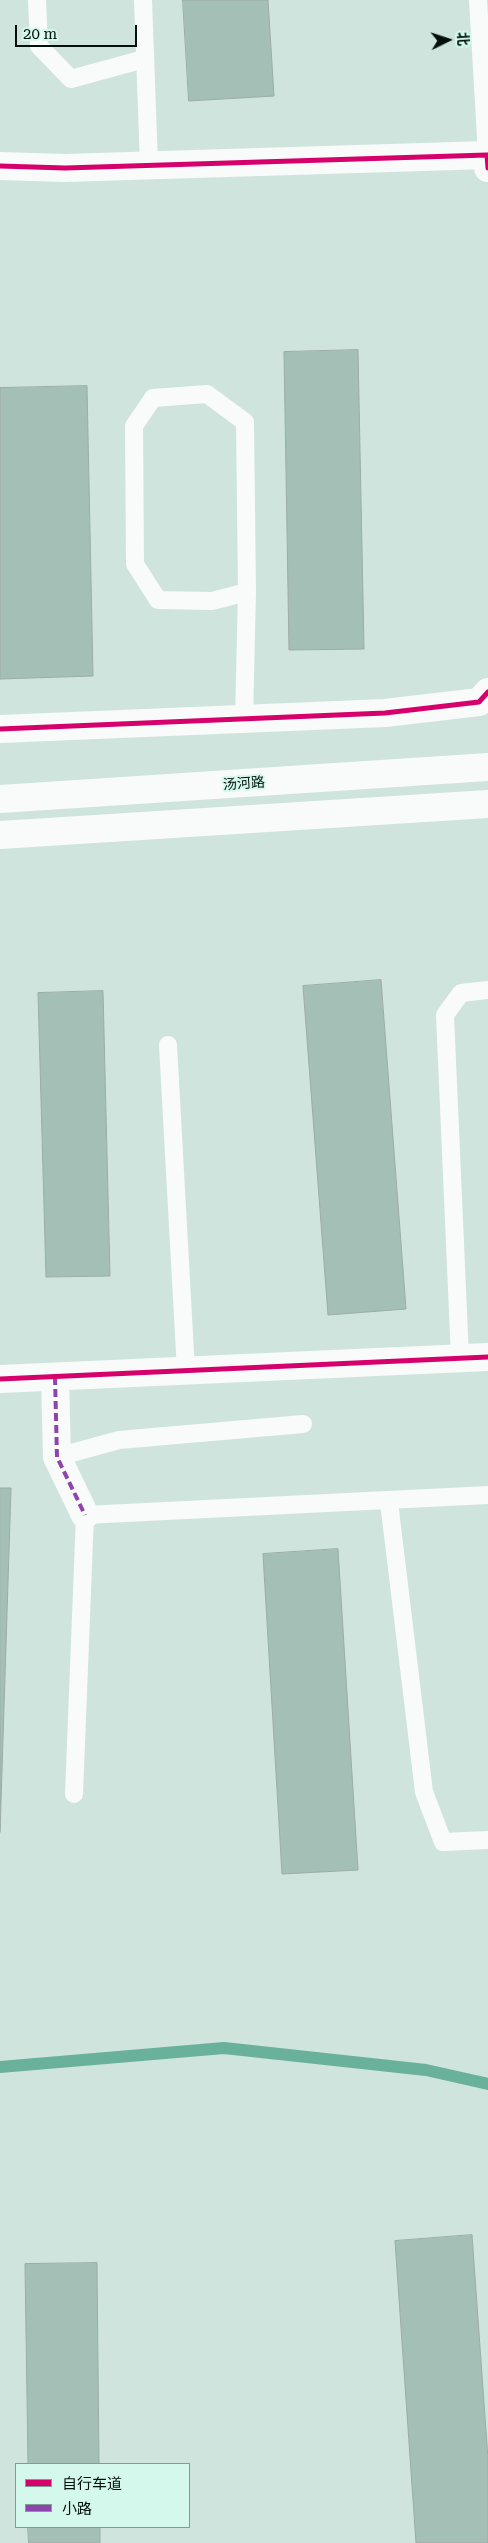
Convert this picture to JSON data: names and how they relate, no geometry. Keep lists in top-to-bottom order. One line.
{"streets":{"street":["汤河路"]},"legend":["自行车道","小路"],"scale_bar":"20 m","north":"right"}
